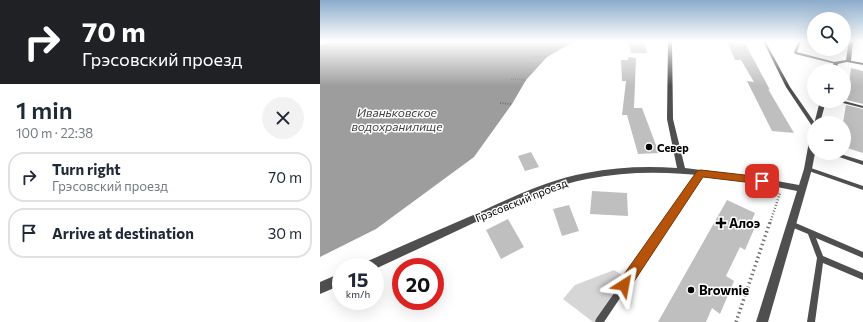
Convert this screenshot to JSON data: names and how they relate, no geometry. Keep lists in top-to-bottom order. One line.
{"streets":{"street":["Грэсовский проезд"]},"water":["Иваньковское водохранилище"],"places":{"other":["Север","Brownie"],"health":["Алоэ"]},"page":{"turn":["70 m","Грэсовский проезд"],"map_buttons":["+","−"],"heading":["1 min","100 m · 22:38"],"list":[{"name":"Turn right","note":"Грэсовский проезд","value":"70 m"},{"name":"Arrive at destination","value":"30 m"}],"speed":"15 km/h","limit":"20"}}
